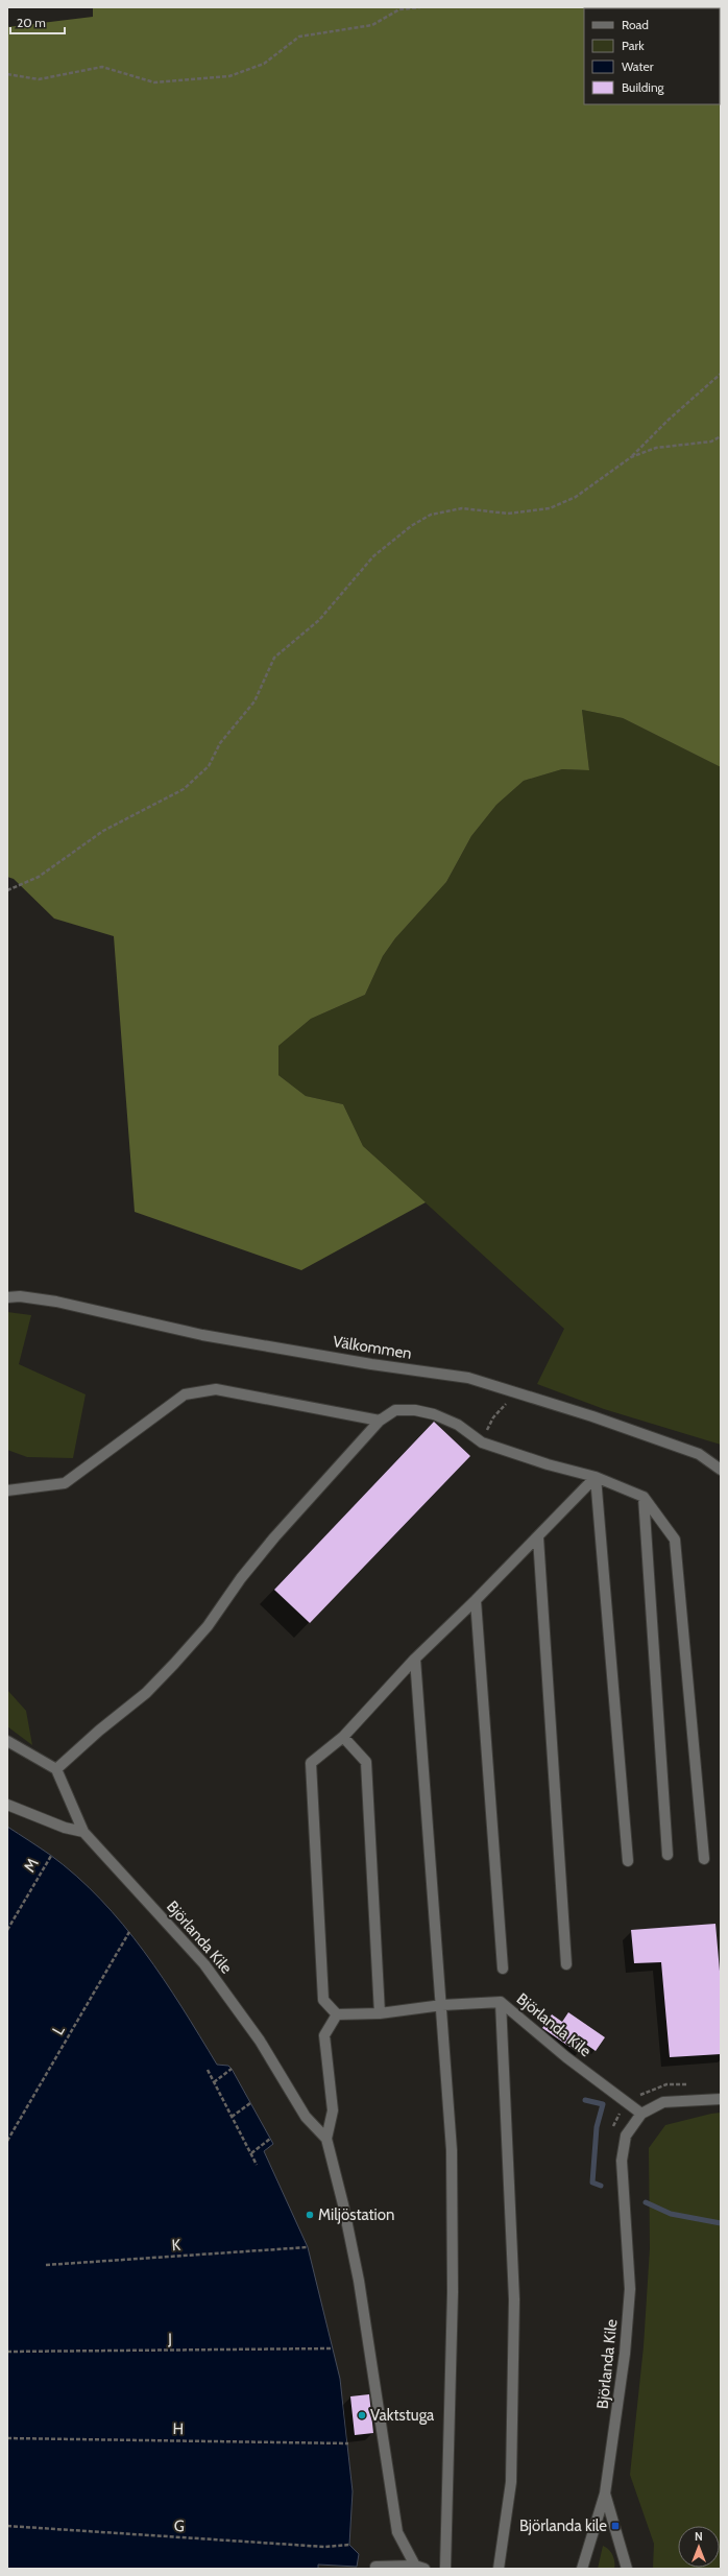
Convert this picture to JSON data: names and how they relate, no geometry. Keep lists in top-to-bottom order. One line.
{"streets":{"street":["Välkommen","Björlanda Kile"],"path":["M","L","K","J","H","G"]},"places":{"other":["Miljöstation","Vaktstuga"],"transit":["Björlanda kile"]},"legend":["Road","Park","Water","Building"],"scale_bar":"20 m","north":"top"}
